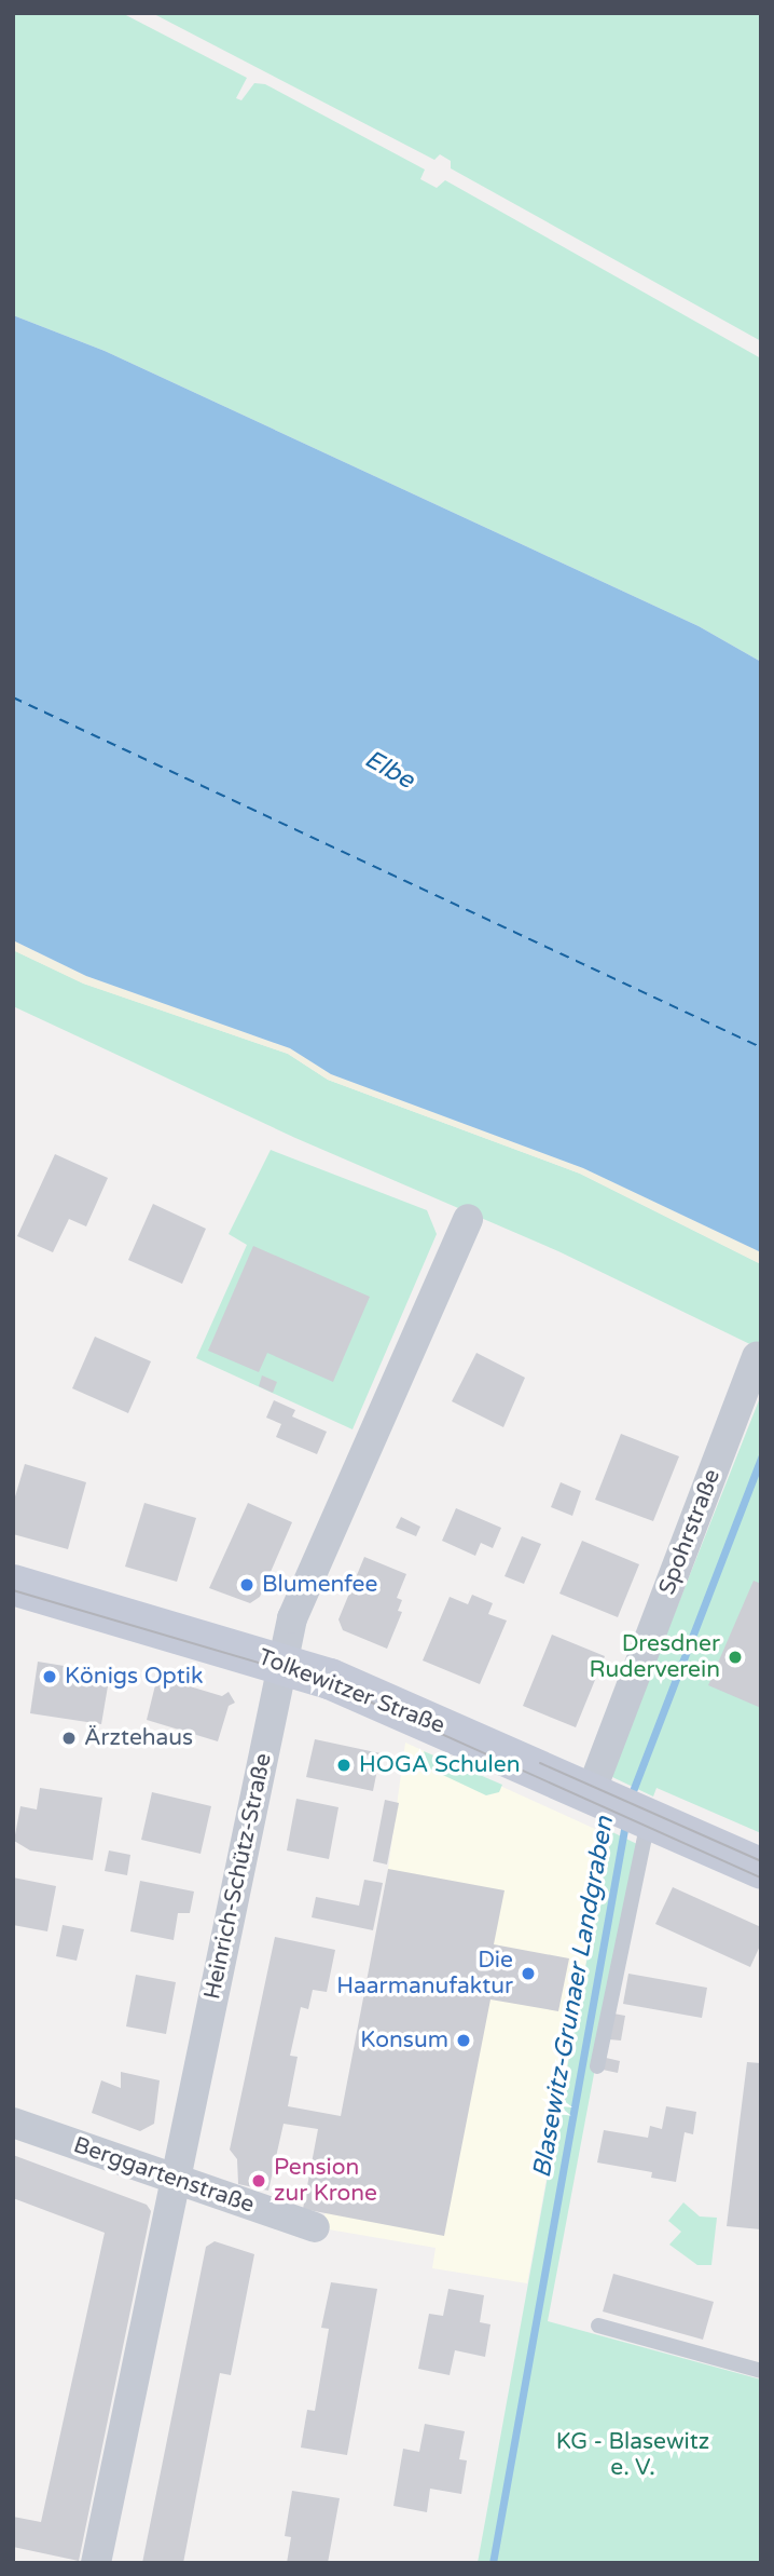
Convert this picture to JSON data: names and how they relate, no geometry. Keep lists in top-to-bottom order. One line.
{"streets":{"main road":["Tolkewitzer Straße"],"street":["Spohrstraße","Heinrich-Schütz-Straße","Berggartenstraße"]},"crossings":[["Spohrstraße","Tolkewitzer Straße"],["Tolkewitzer Straße","Heinrich-Schütz-Straße"],["Heinrich-Schütz-Straße","Berggartenstraße"]],"water":["Elbe","Blasewitz‐Grunaer Landgraben"],"parks":["KG - Blasewitz e. V."],"places":["Blumenfee","Dresdner Ruderverein","Königs Optik","Ärztehaus","HOGA Schulen","Die Haarmanufaktur","Konsum","Pension zur Krone"]}
